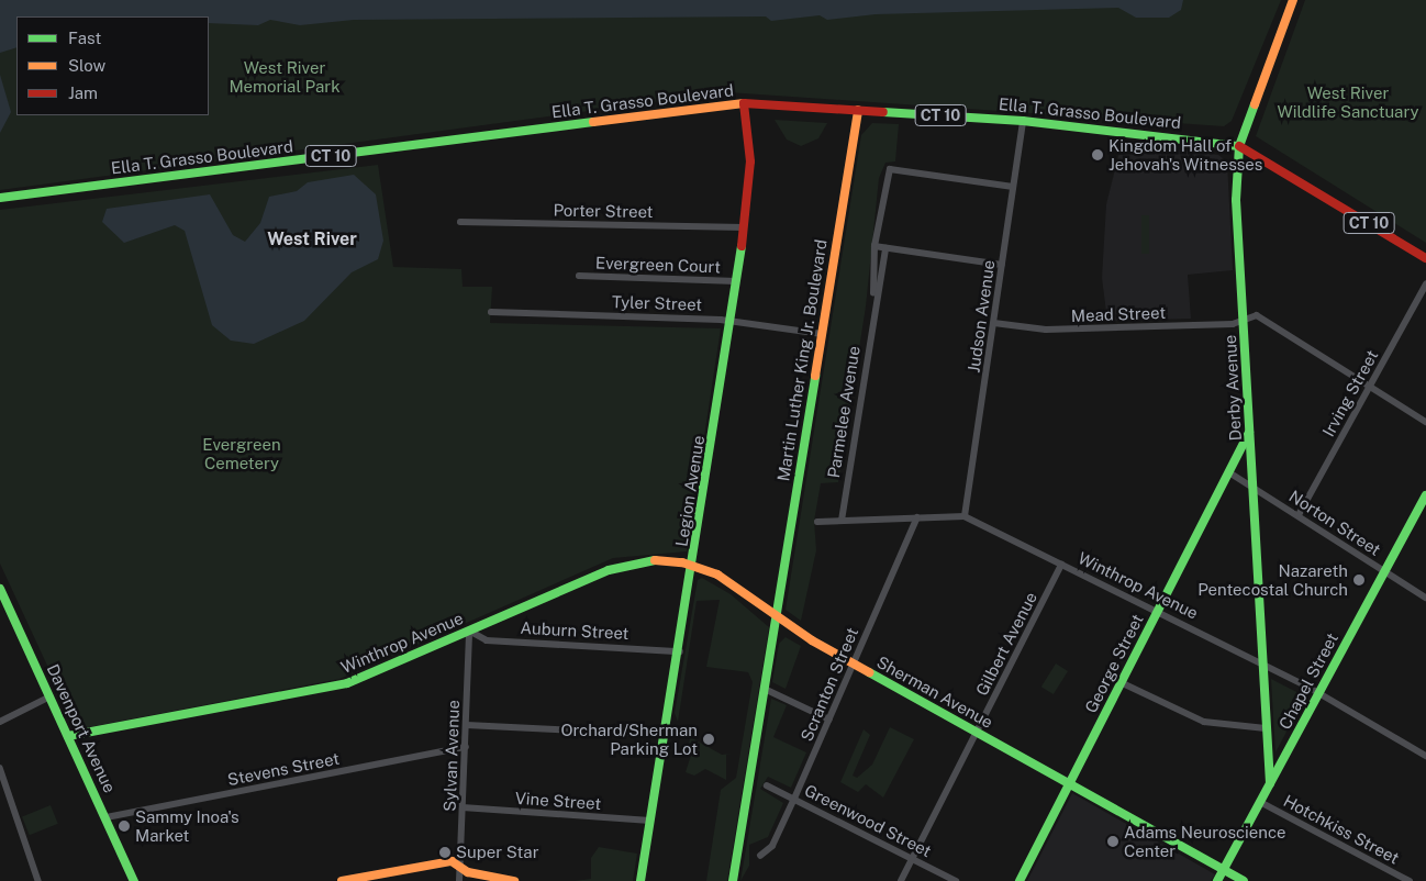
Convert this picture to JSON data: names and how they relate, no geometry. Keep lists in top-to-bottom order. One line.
{"streets":{"main road":["Ella T. Grasso Boulevard","CT 10","Martin Luther King Jr. Boulevard","Derby Avenue","Legion Avenue","Winthrop Avenue","George Street","Chapel Street","Sherman Avenue","Davenport Avenue"],"street":["Porter Street","Evergreen Court","Tyler Street","Mead Street","Judson Avenue","Irving Street","Parmelee Avenue","Norton Street","Auburn Street","Gilbert Avenue","Scranton Street","Sylvan Avenue","Stevens Street","Vine Street","Greenwood Street","Hotchkiss Street"]},"crossings":[["Ella T. Grasso Boulevard","Judson Avenue"],["Ella T. Grasso Boulevard","Martin Luther King Jr. Boulevard"],["Ella T. Grasso Boulevard","Derby Avenue"],["Ella T. Grasso Boulevard","Legion Avenue"],["Porter Street","Legion Avenue"],["Evergreen Court","Legion Avenue"],["Tyler Street","Martin Luther King Jr. Boulevard"],["Tyler Street","Legion Avenue"],["Mead Street","Judson Avenue"],["Mead Street","Derby Avenue"],["Mead Street","Irving Street"],["Judson Avenue","Parmelee Avenue"],["Judson Avenue","Winthrop Avenue"],["Martin Luther King Jr. Boulevard","Sherman Avenue"],["Derby Avenue","Norton Street"],["Derby Avenue","Winthrop Avenue"],["Derby Avenue","George Street"],["Derby Avenue","Chapel Street"],["Irving Street","Norton Street"],["Parmelee Avenue","Winthrop Avenue"],["Legion Avenue","Auburn Street"],["Legion Avenue","Sherman Avenue"],["Legion Avenue","Vine Street"],["Norton Street","George Street"],["Norton Street","Chapel Street"],["Winthrop Avenue","Auburn Street"],["Winthrop Avenue","Gilbert Avenue"],["Winthrop Avenue","George Street"],["Winthrop Avenue","Chapel Street"],["Winthrop Avenue","Scranton Street"],["Winthrop Avenue","Sherman Avenue"],["Winthrop Avenue","Davenport Avenue"],["Winthrop Avenue","Sylvan Avenue"],["Auburn Street","Sylvan Avenue"],["Gilbert Avenue","Sherman Avenue"],["Gilbert Avenue","Greenwood Street"],["George Street","Sherman Avenue"],["Chapel Street","Sherman Avenue"],["Chapel Street","Hotchkiss Street"],["Scranton Street","Sherman Avenue"],["Scranton Street","Greenwood Street"],["Davenport Avenue","Stevens Street"],["Sylvan Avenue","Stevens Street"],["Sylvan Avenue","Vine Street"]],"districts":["West River"],"parks":["West River Memorial Park","West River Wildlife Sanctuary","Evergreen Cemetery"],"places":["Kingdom Hall of Jehovah's Witnesses","Nazareth Pentecostal Church","Orchard/Sherman Parking Lot","Sammy Inoa's Market","Adams Neuroscience Center","Super Star"],"legend":["Fast","Slow","Jam"]}
